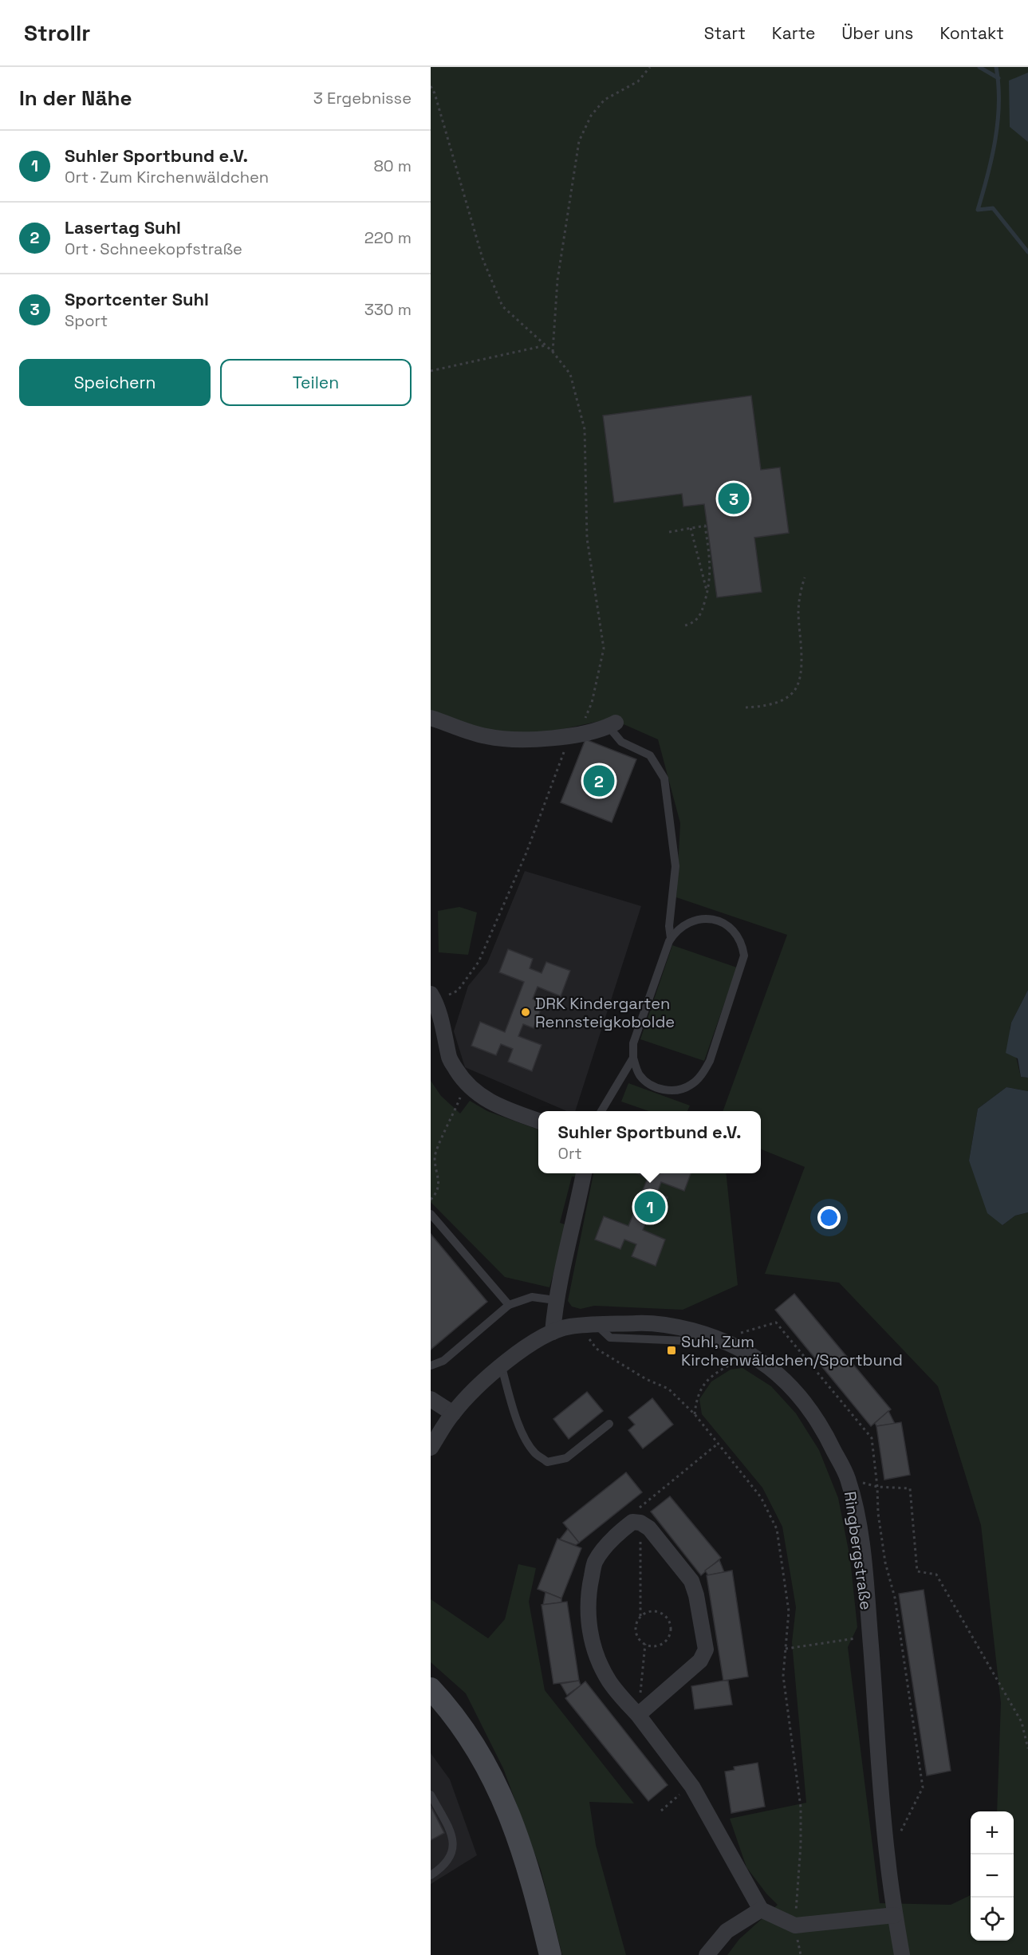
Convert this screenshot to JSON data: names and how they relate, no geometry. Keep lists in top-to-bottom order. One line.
{"streets":{"street":["Ringbergstraße"]},"places":{"other":["DRK Kindergarten Rennsteigkobolde"],"transit":["Suhl, Zum Kirchenwäldchen/Sportbund"]},"page":{"header":"Strollr","nav":["Start","Karte","Über uns","Kontakt"],"heading":["In der Nähe","3 Ergebnisse"],"list":[{"mark":"1","name":"Suhler Sportbund e.V.","note":"Ort · Zum Kirchenwäldchen","value":"80 m"},{"mark":"2","name":"Lasertag Suhl","note":"Ort · Schneekopfstraße","value":"220 m"},{"mark":"3","name":"Sportcenter Suhl","note":"Sport","value":"330 m"}],"buttons":["Speichern","Teilen"],"pins":["3","2","1"],"popup":["Suhler Sportbund e.V.","Ort"],"map_buttons":["+","−"]}}
